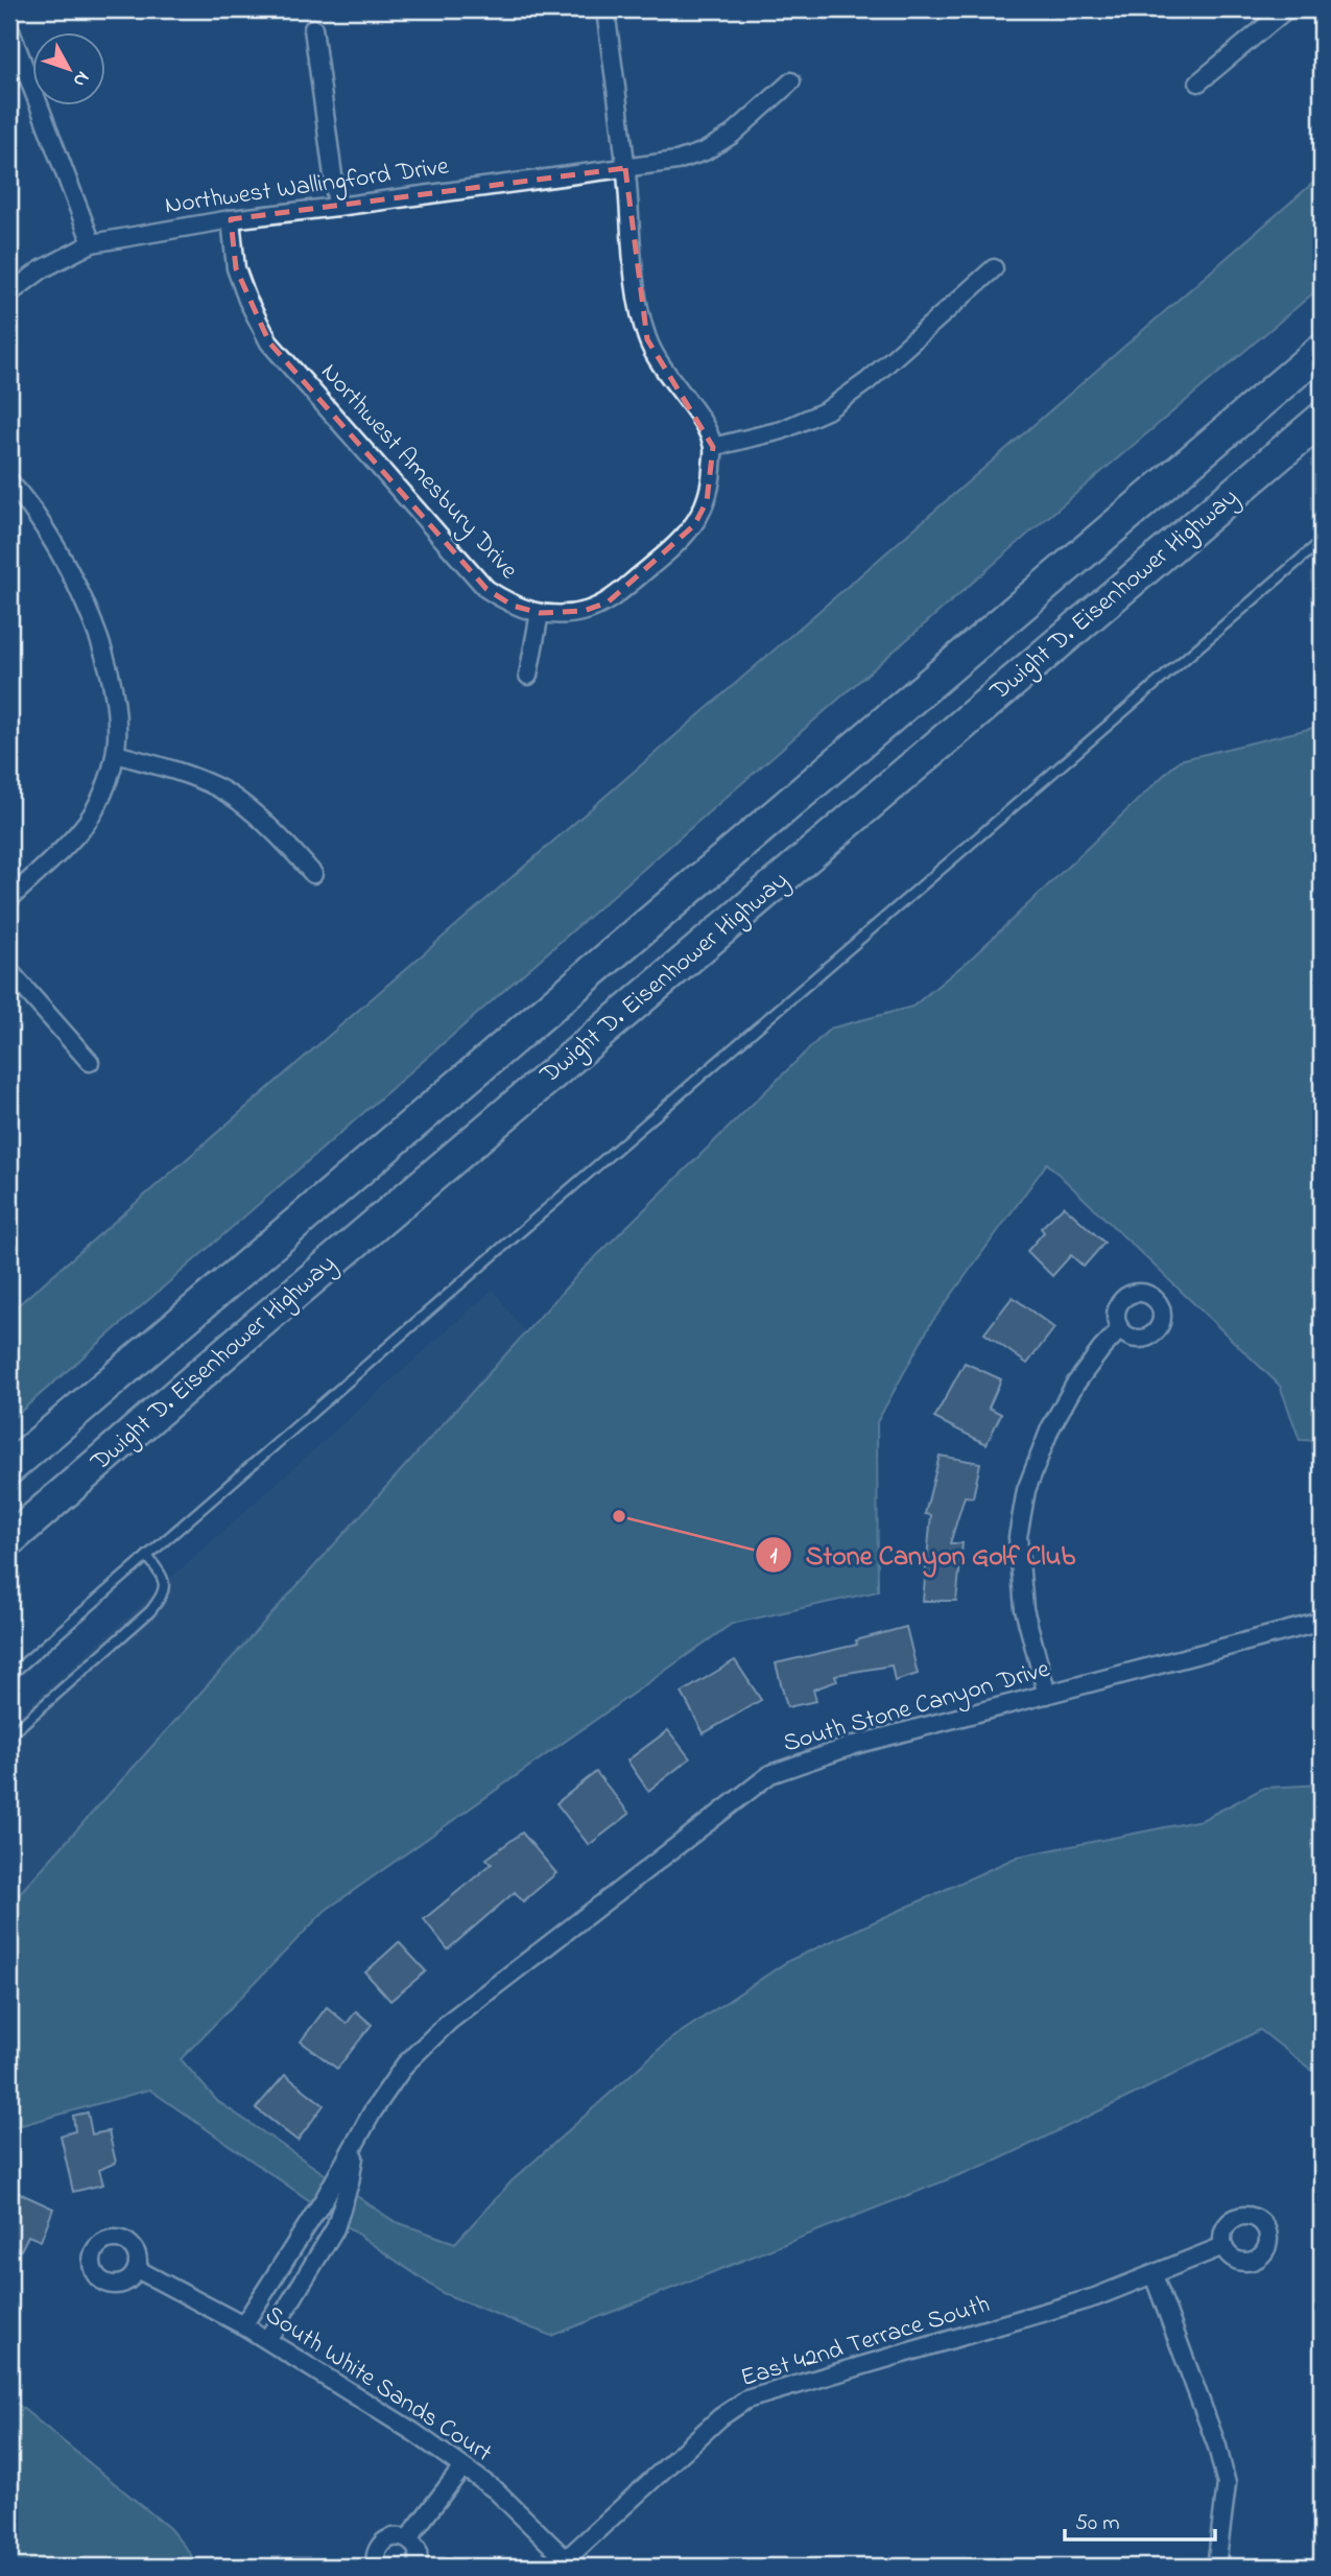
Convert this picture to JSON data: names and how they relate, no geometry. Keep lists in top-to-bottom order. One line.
{"streets":{"highway":["Dwight D. Eisenhower Highway"],"street":["Northwest Wallingford Drive","Northwest Amesbury Drive","South Stone Canyon Drive","East 42nd Terrace South","South White Sands Court"]},"crossings":[["Northwest Wallingford Drive","Northwest Amesbury Drive"],["South Stone Canyon Drive","South White Sands Court"],["East 42nd Terrace South","South White Sands Court"]],"places":["Stone Canyon Golf Club"],"scale_bar":"50 m","north":"bottom right"}
